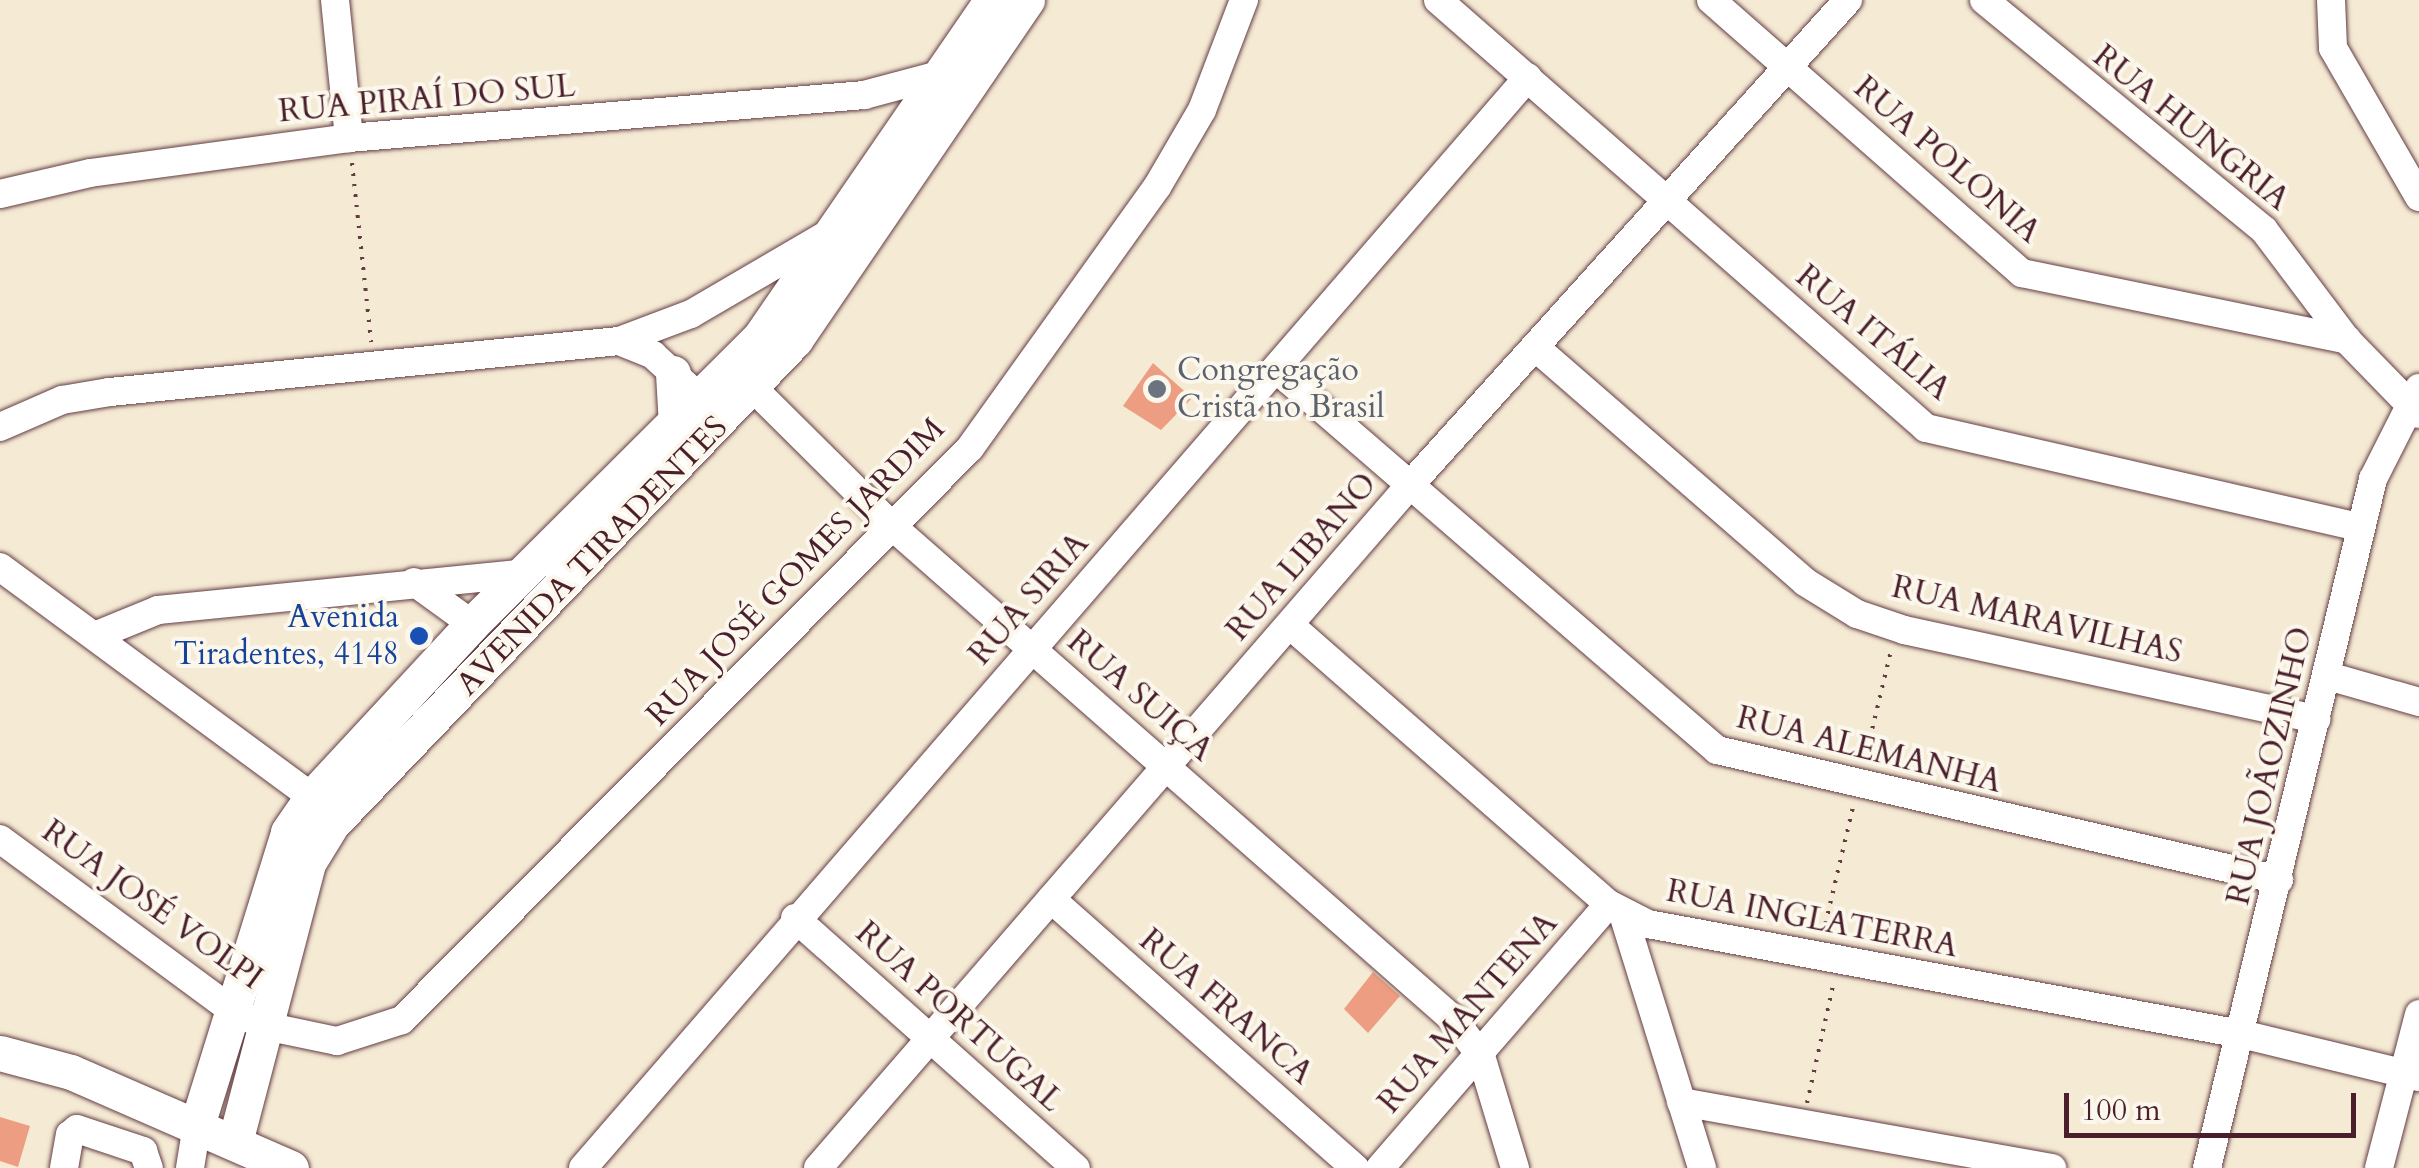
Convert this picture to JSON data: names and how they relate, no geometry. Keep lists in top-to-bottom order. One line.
{"streets":{"main road":["AVENIDA TIRADENTES"],"street":["RUA PIRAÍ DO SUL","RUA HUNGRIA","RUA POLONIA","RUA ITÁLIA","RUA LIBANO","RUA JOSÉ GOMES JARDIM","RUA SIRIA","RUA MARAVILHAS","RUA SUIÇA","RUA ALEMANHA","RUA JOÃOZINHO","RUA JOSÉ VOLPI","RUA INGLATERRA","RUA FRANCA","RUA MANTENA","RUA PORTUGAL"]},"crossings":[["RUA PIRAÍ DO SUL","AVENIDA TIRADENTES"],["RUA HUNGRIA","RUA POLONIA"],["RUA HUNGRIA","RUA JOÃOZINHO"],["RUA POLONIA","RUA LIBANO"],["RUA ITÁLIA","RUA LIBANO"],["RUA ITÁLIA","RUA SIRIA"],["RUA ITÁLIA","RUA JOÃOZINHO"],["AVENIDA TIRADENTES","RUA JOSÉ GOMES JARDIM"],["AVENIDA TIRADENTES","RUA SUIÇA"],["AVENIDA TIRADENTES","RUA JOSÉ VOLPI"],["RUA LIBANO","RUA MARAVILHAS"],["RUA LIBANO","RUA SUIÇA"],["RUA LIBANO","RUA ALEMANHA"],["RUA LIBANO","RUA INGLATERRA"],["RUA LIBANO","RUA FRANCA"],["RUA LIBANO","RUA PORTUGAL"],["RUA JOSÉ GOMES JARDIM","RUA SUIÇA"],["RUA JOSÉ GOMES JARDIM","RUA JOSÉ VOLPI"],["RUA SIRIA","RUA SUIÇA"],["RUA SIRIA","RUA ALEMANHA"],["RUA SIRIA","RUA PORTUGAL"],["RUA MARAVILHAS","RUA JOÃOZINHO"],["RUA SUIÇA","RUA MANTENA"],["RUA ALEMANHA","RUA JOÃOZINHO"],["RUA JOÃOZINHO","RUA INGLATERRA"],["RUA INGLATERRA","RUA MANTENA"]],"places":["Congregação Cristã no Brasil","Avenida Tiradentes, 4148"],"scale_bar":"100 m"}
